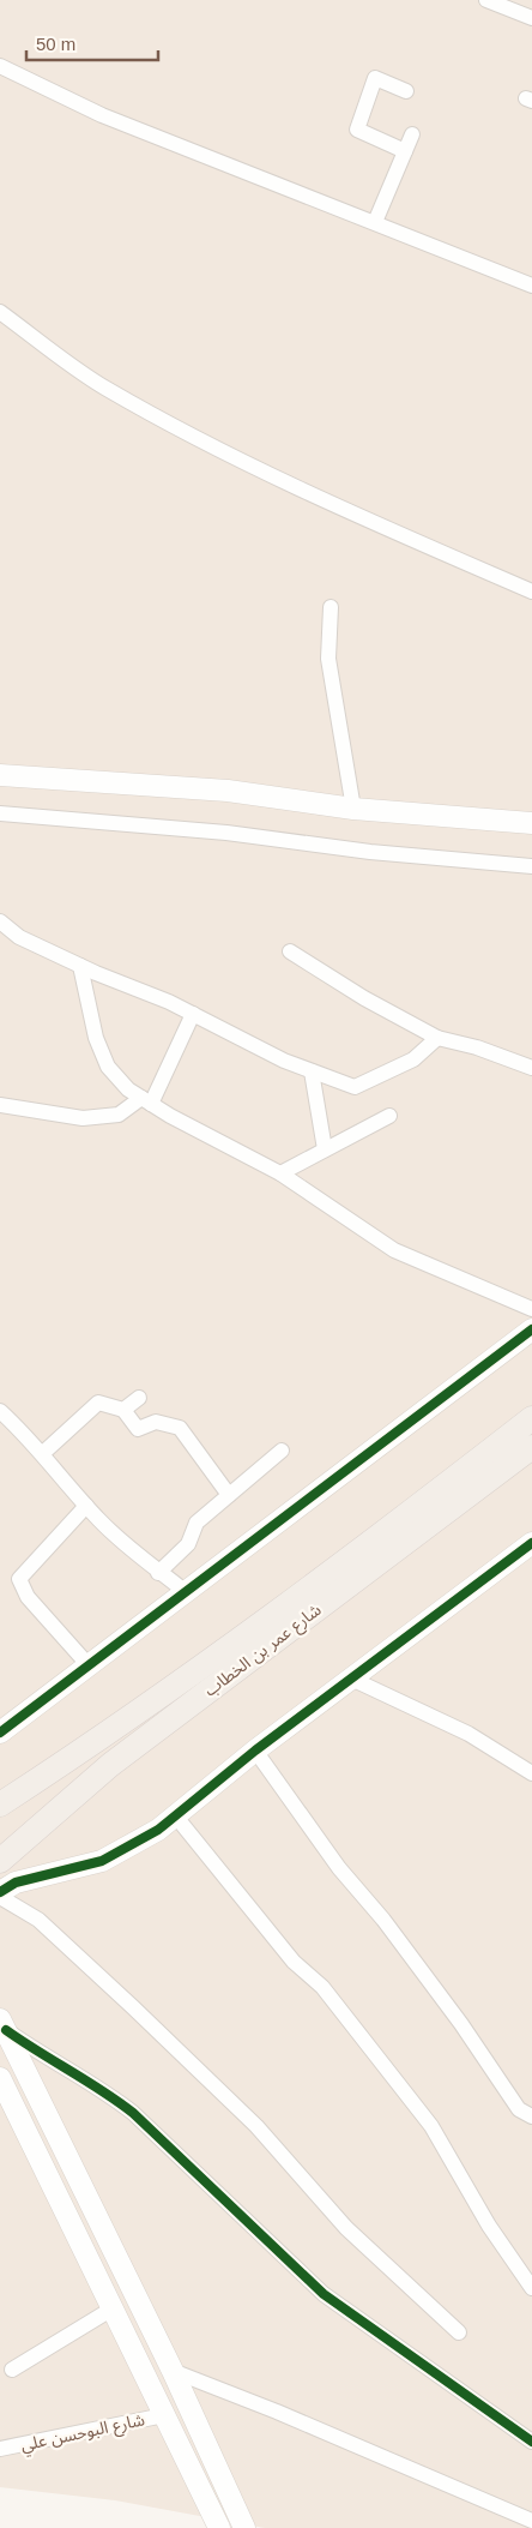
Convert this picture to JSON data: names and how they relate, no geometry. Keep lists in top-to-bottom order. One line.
{"streets":{"main road":["شارع عمر بن الخطاب"],"street":["شارع البوحسن علي"]},"scale_bar":"50 m"}
